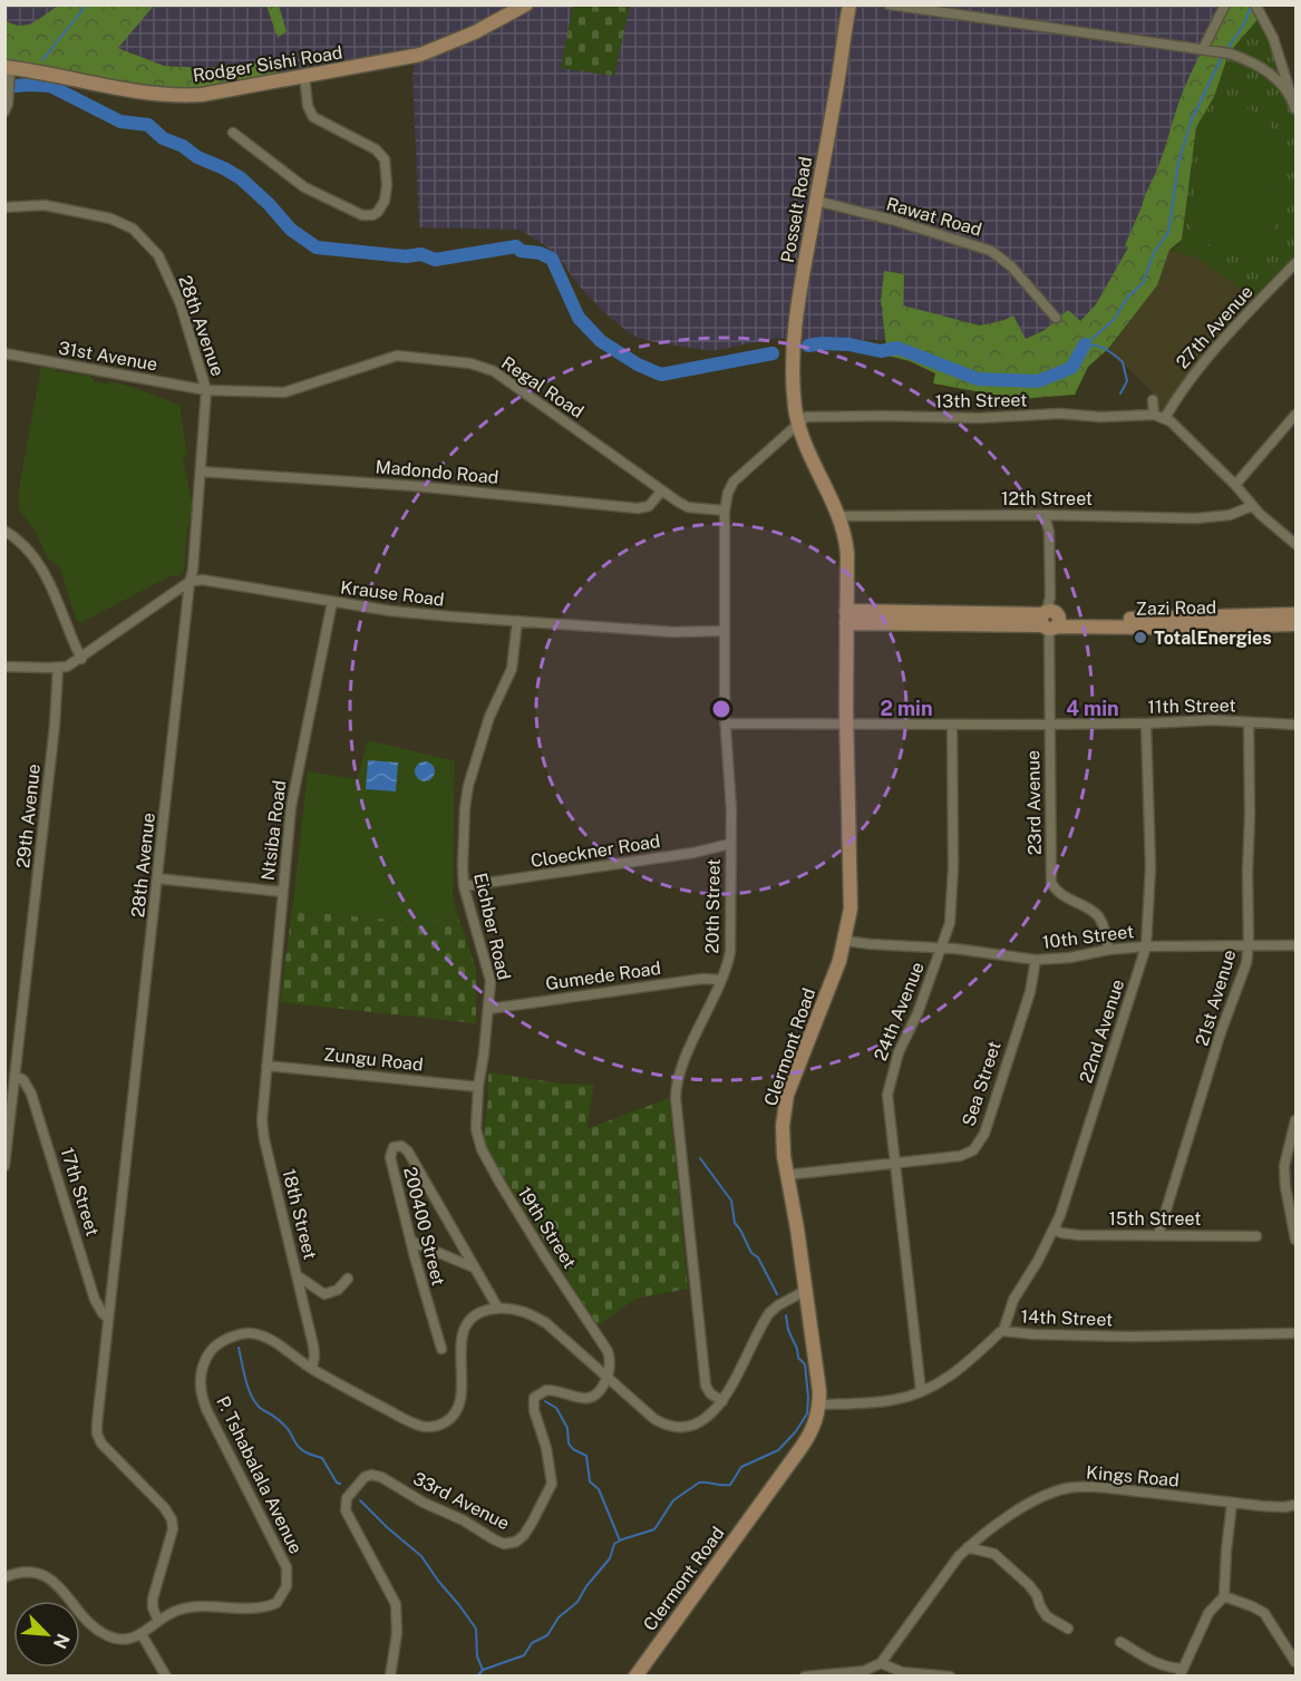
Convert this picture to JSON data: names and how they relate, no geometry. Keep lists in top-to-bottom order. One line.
{"streets":{"street":["Rodger Sishi Road","Posselt Road","Rawat Road","28th Avenue","27th Avenue","31st Avenue","Regal Road","13th Street","Madondo Road","12th Street","Krause Road","Zazi Road","11th Street","23rd Avenue","29th Avenue","Ntsiba Road","Cloeckner Road","20th Street","Eichber Road","10th Street","Gumede Road","21st Avenue","24th Avenue","22nd Avenue","Clermont Road","Zungu Road","Sea Street","17th Street","18th Street","15th Street","200400 Street","19th Street","14th Street","P. Tshabalala Avenue","Kings Road","33rd Avenue"]},"crossings":[["Posselt Road","Rawat Road"],["Posselt Road","13th Street"],["Posselt Road","20th Street"],["Posselt Road","Clermont Road"],["28th Avenue","31st Avenue"],["28th Avenue","Regal Road"],["28th Avenue","Madondo Road"],["28th Avenue","Krause Road"],["28th Avenue","17th Street"],["28th Avenue","P. Tshabalala Avenue"],["27th Avenue","13th Street"],["31st Avenue","Regal Road"],["Regal Road","Madondo Road"],["Regal Road","20th Street"],["13th Street","20th Street"],["13th Street","Clermont Road"],["12th Street","23rd Avenue"],["12th Street","Clermont Road"],["Krause Road","Ntsiba Road"],["Krause Road","20th Street"],["Krause Road","Eichber Road"],["Zazi Road","23rd Avenue"],["Zazi Road","Clermont Road"],["11th Street","23rd Avenue"],["11th Street","20th Street"],["11th Street","21st Avenue"],["11th Street","24th Avenue"],["11th Street","22nd Avenue"],["11th Street","Clermont Road"],["23rd Avenue","10th Street"],["29th Avenue","17th Street"],["Ntsiba Road","Zungu Road"],["Ntsiba Road","18th Street"],["Cloeckner Road","20th Street"],["Cloeckner Road","Eichber Road"],["20th Street","Gumede Road"],["20th Street","Clermont Road"],["Eichber Road","Gumede Road"],["Eichber Road","Zungu Road"],["Eichber Road","19th Street"],["10th Street","21st Avenue"],["10th Street","24th Avenue"],["10th Street","22nd Avenue"],["10th Street","Clermont Road"],["10th Street","Sea Street"],["21st Avenue","15th Street"],["24th Avenue","Sea Street"],["24th Avenue","14th Street"],["22nd Avenue","15th Street"],["22nd Avenue","14th Street"],["Clermont Road","Sea Street"],["Clermont Road","14th Street"],["Zungu Road","18th Street"],["Zungu Road","19th Street"],["18th Street","P. Tshabalala Avenue"],["200400 Street","P. Tshabalala Avenue"],["19th Street","33rd Avenue"]],"places":["TotalEnergies"],"north":"bottom right","rings":["2 min","4 min"]}
